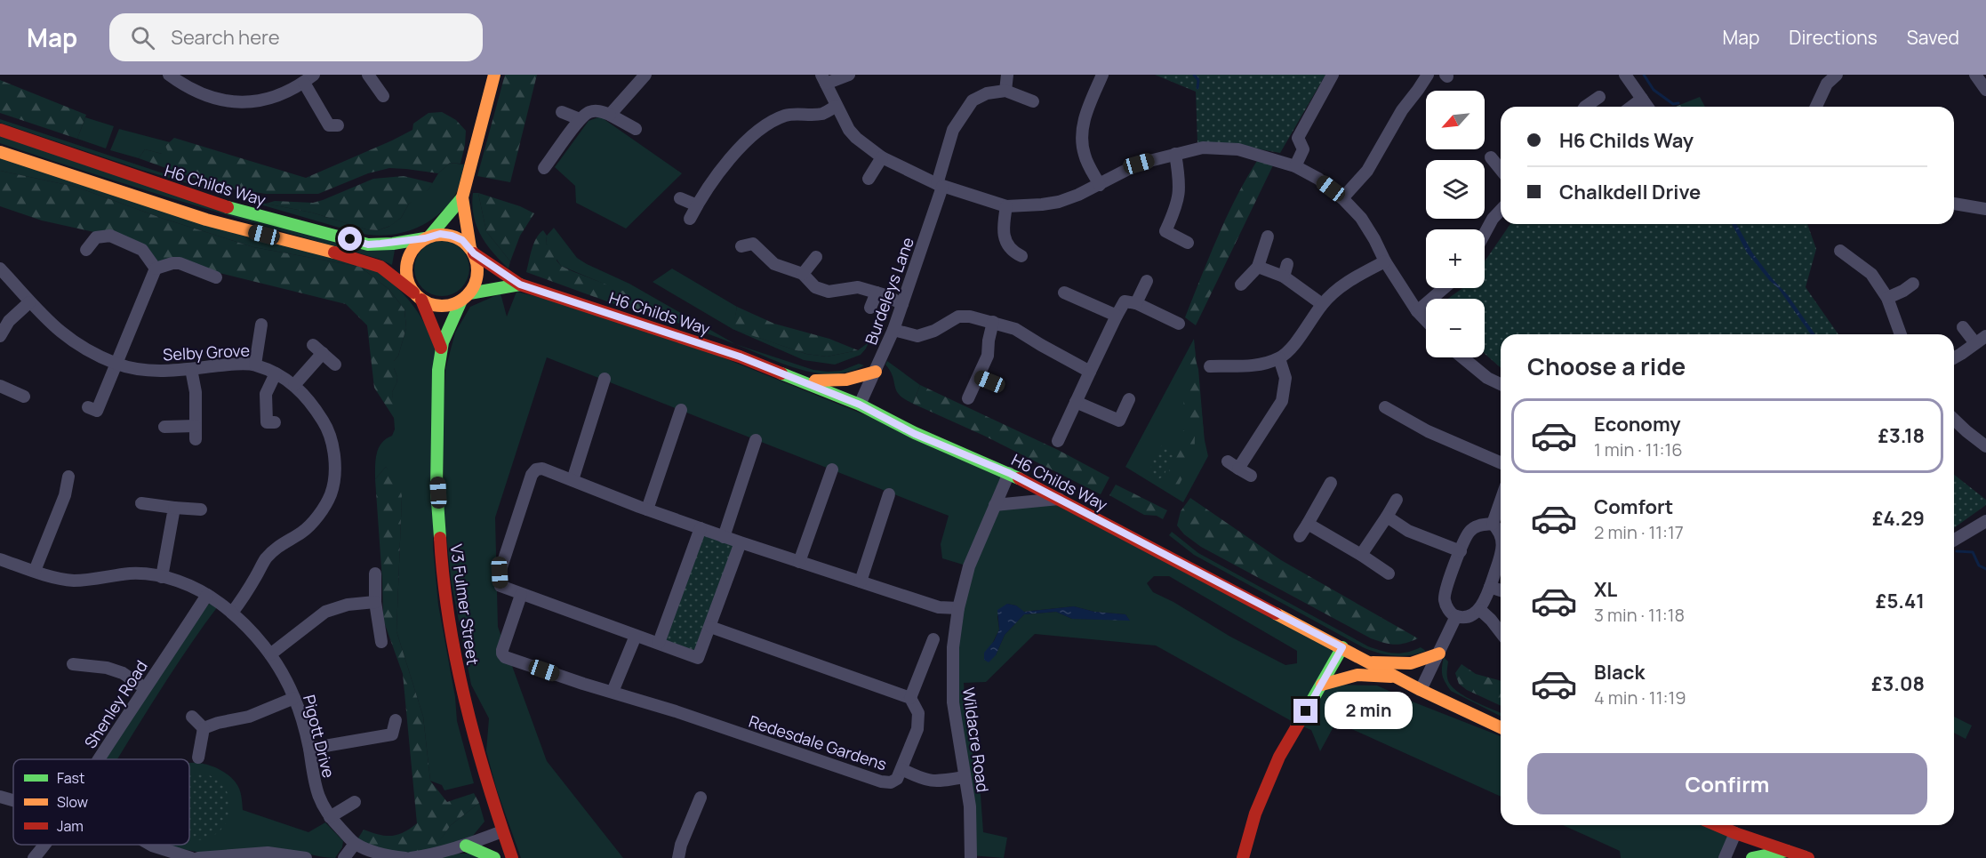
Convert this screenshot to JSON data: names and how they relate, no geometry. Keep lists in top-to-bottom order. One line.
{"streets":{"street":["H6 Childs Way","Burdeleys Lane","Selby Grove","V3 Fulmer Street","Shenley Road","Pigott Drive","Wildacre Road","Redesdale Gardens"]},"crossings":[["H6 Childs Way","Burdeleys Lane"],["H6 Childs Way","V3 Fulmer Street"],["H6 Childs Way","Wildacre Road"],["Selby Grove","Pigott Drive"],["Shenley Road","Pigott Drive"]],"legend":["Fast","Slow","Jam"],"north":"bottom left","page":{"header":"Map","search":"Search here","nav":["Map","Directions","Saved"],"map_buttons":["+","−"],"banner":["H6 Childs Way","Chalkdell Drive"],"heading":"Choose a ride","list":[{"name":"Economy","note":"1 min · 11:16","value":"£3.18"},{"name":"Comfort","note":"2 min · 11:17","value":"£4.29"},{"name":"XL","note":"3 min · 11:18","value":"£5.41"},{"name":"Black","note":"4 min · 11:19","value":"£3.08"}],"bubble":"2 min","buttons":"Confirm"}}
